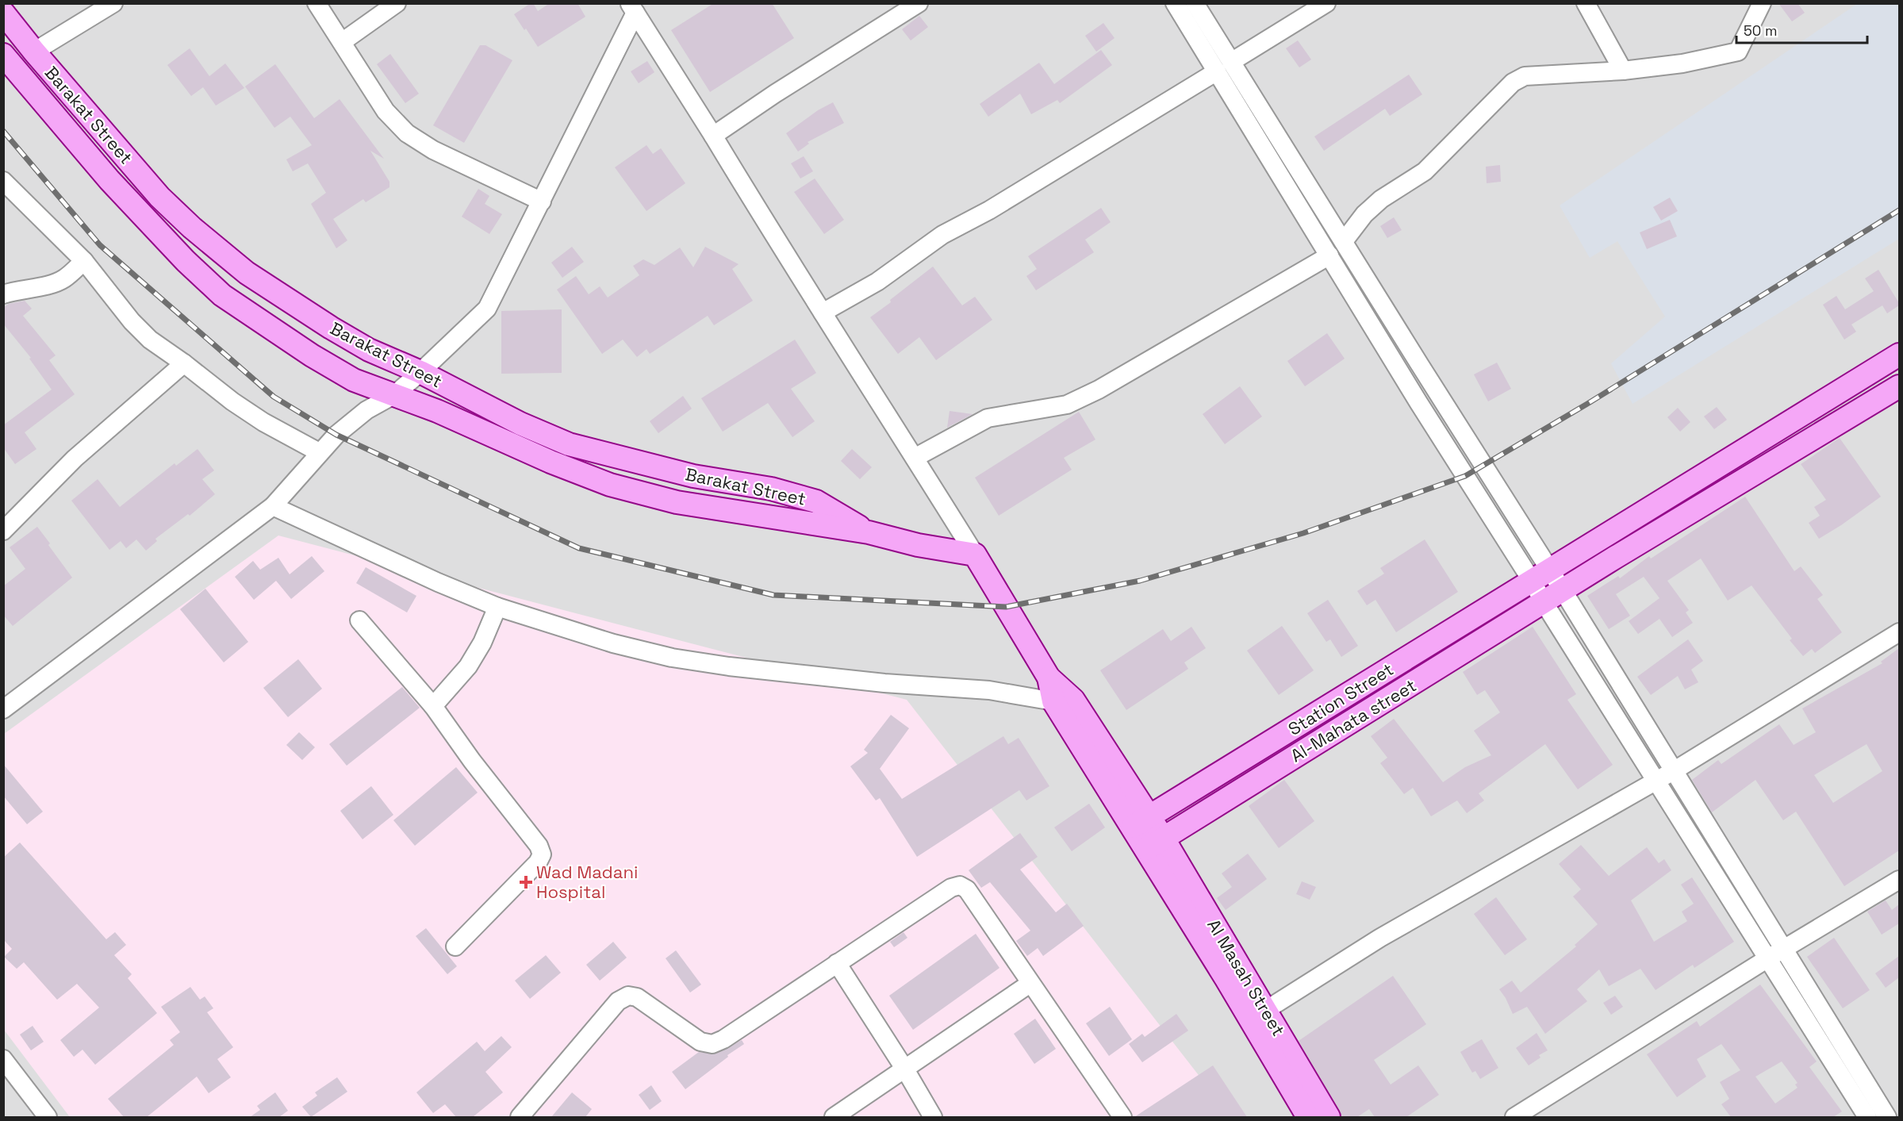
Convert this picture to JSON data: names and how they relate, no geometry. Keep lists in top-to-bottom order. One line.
{"streets":{"main road":["Barakat Street","Station Street","Al-Mahata street","Al Masah Street"]},"crossings":[["Al-Mahata street","Al Masah Street"]],"places":{"health":["Wad Madani Hospital"]},"scale_bar":"50 m"}
